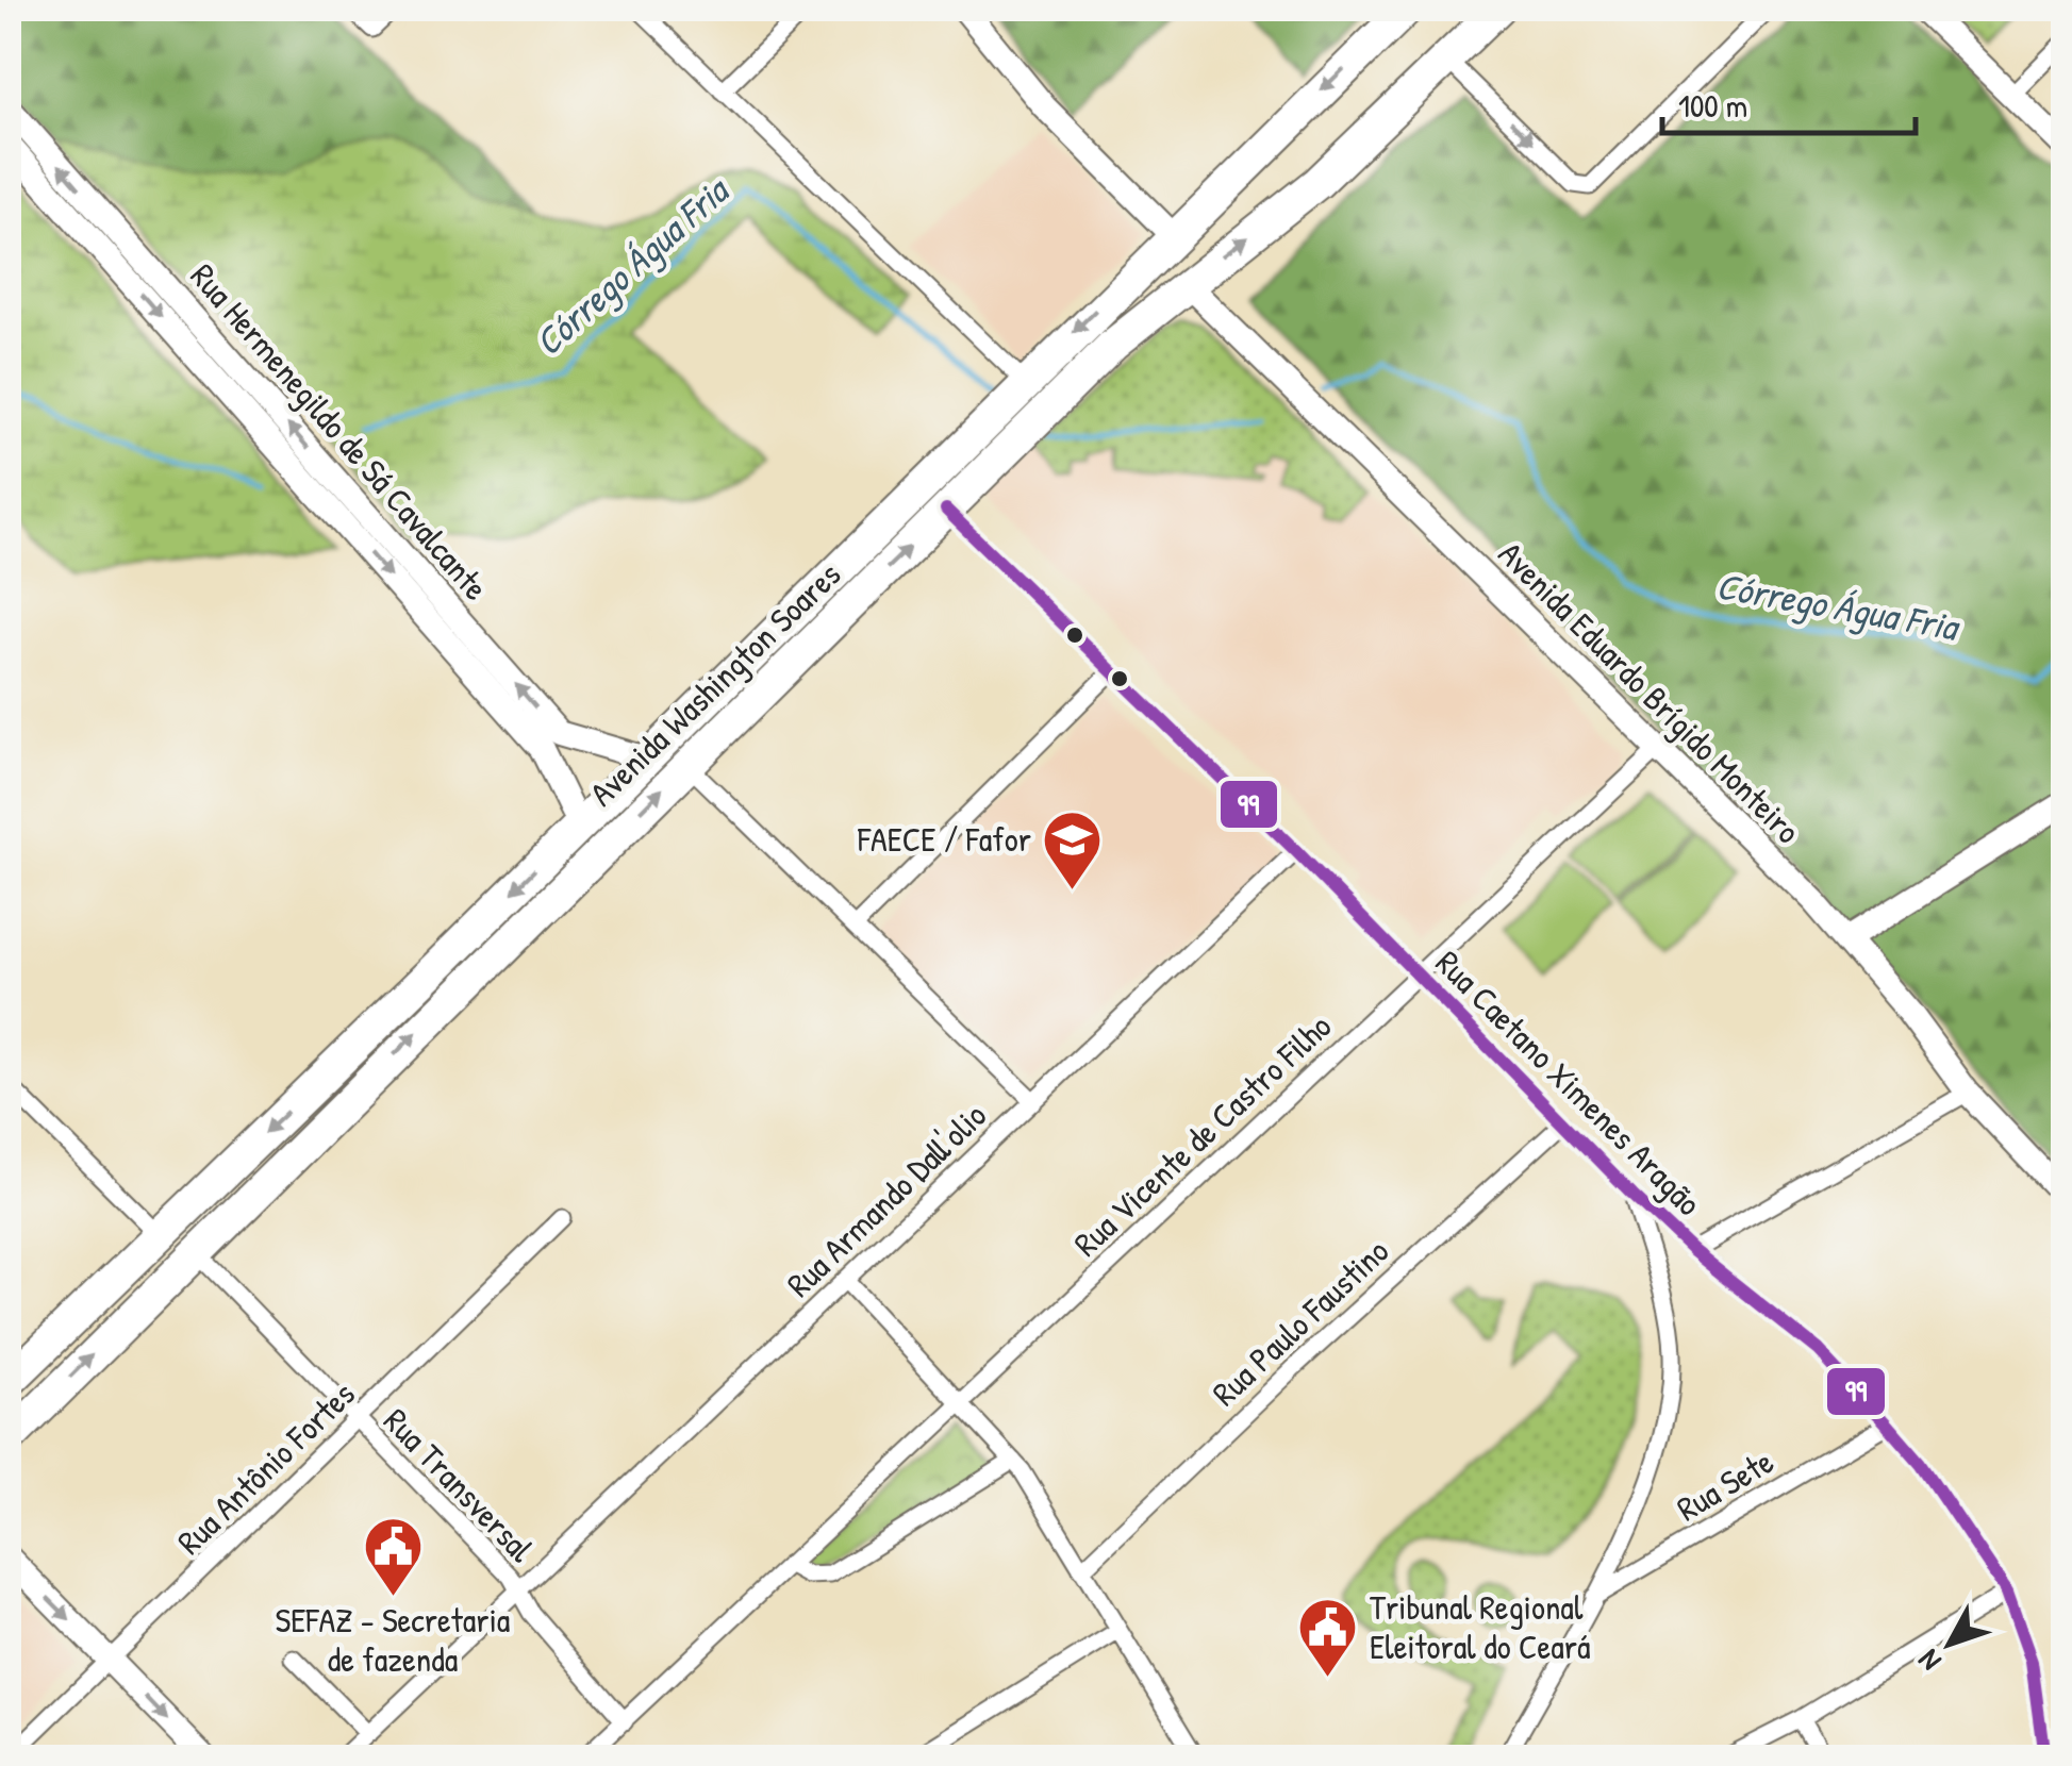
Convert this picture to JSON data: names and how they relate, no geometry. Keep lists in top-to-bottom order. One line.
{"streets":{"highway":["Avenida Washington Soares"],"street":["Rua Hermenegildo de Sá Cavalcante","Avenida Eduardo Brígido Monteiro","Rua Caetano Ximenes Aragão","Rua Vicente de Castro Filho","Rua Armando Dall'olio","Rua Paulo Faustino","Rua Antônio Fortes","Rua Transversal","Rua Sete"]},"crossings":[["Rua Hermenegildo de Sá Cavalcante","Avenida Washington Soares"],["Avenida Washington Soares","Avenida Eduardo Brígido Monteiro"],["Avenida Washington Soares","Rua Caetano Ximenes Aragão"],["Avenida Washington Soares","Rua Transversal"],["Avenida Eduardo Brígido Monteiro","Rua Vicente de Castro Filho"],["Rua Caetano Ximenes Aragão","Rua Vicente de Castro Filho"],["Rua Caetano Ximenes Aragão","Rua Armando Dall'olio"],["Rua Caetano Ximenes Aragão","Rua Paulo Faustino"],["Rua Caetano Ximenes Aragão","Rua Sete"],["Rua Vicente de Castro Filho","Rua Transversal"],["Rua Armando Dall'olio","Rua Transversal"],["Rua Antônio Fortes","Rua Transversal"]],"water":["Córrego Água Fria"],"places":{"school or university":["FAECE / Fafor"],"public building":["SEFAZ - Secretaria de fazenda","Tribunal Regional Eleitoral do Ceará"]},"lines":["transit line 99"],"scale_bar":"100 m","north":"bottom left"}
